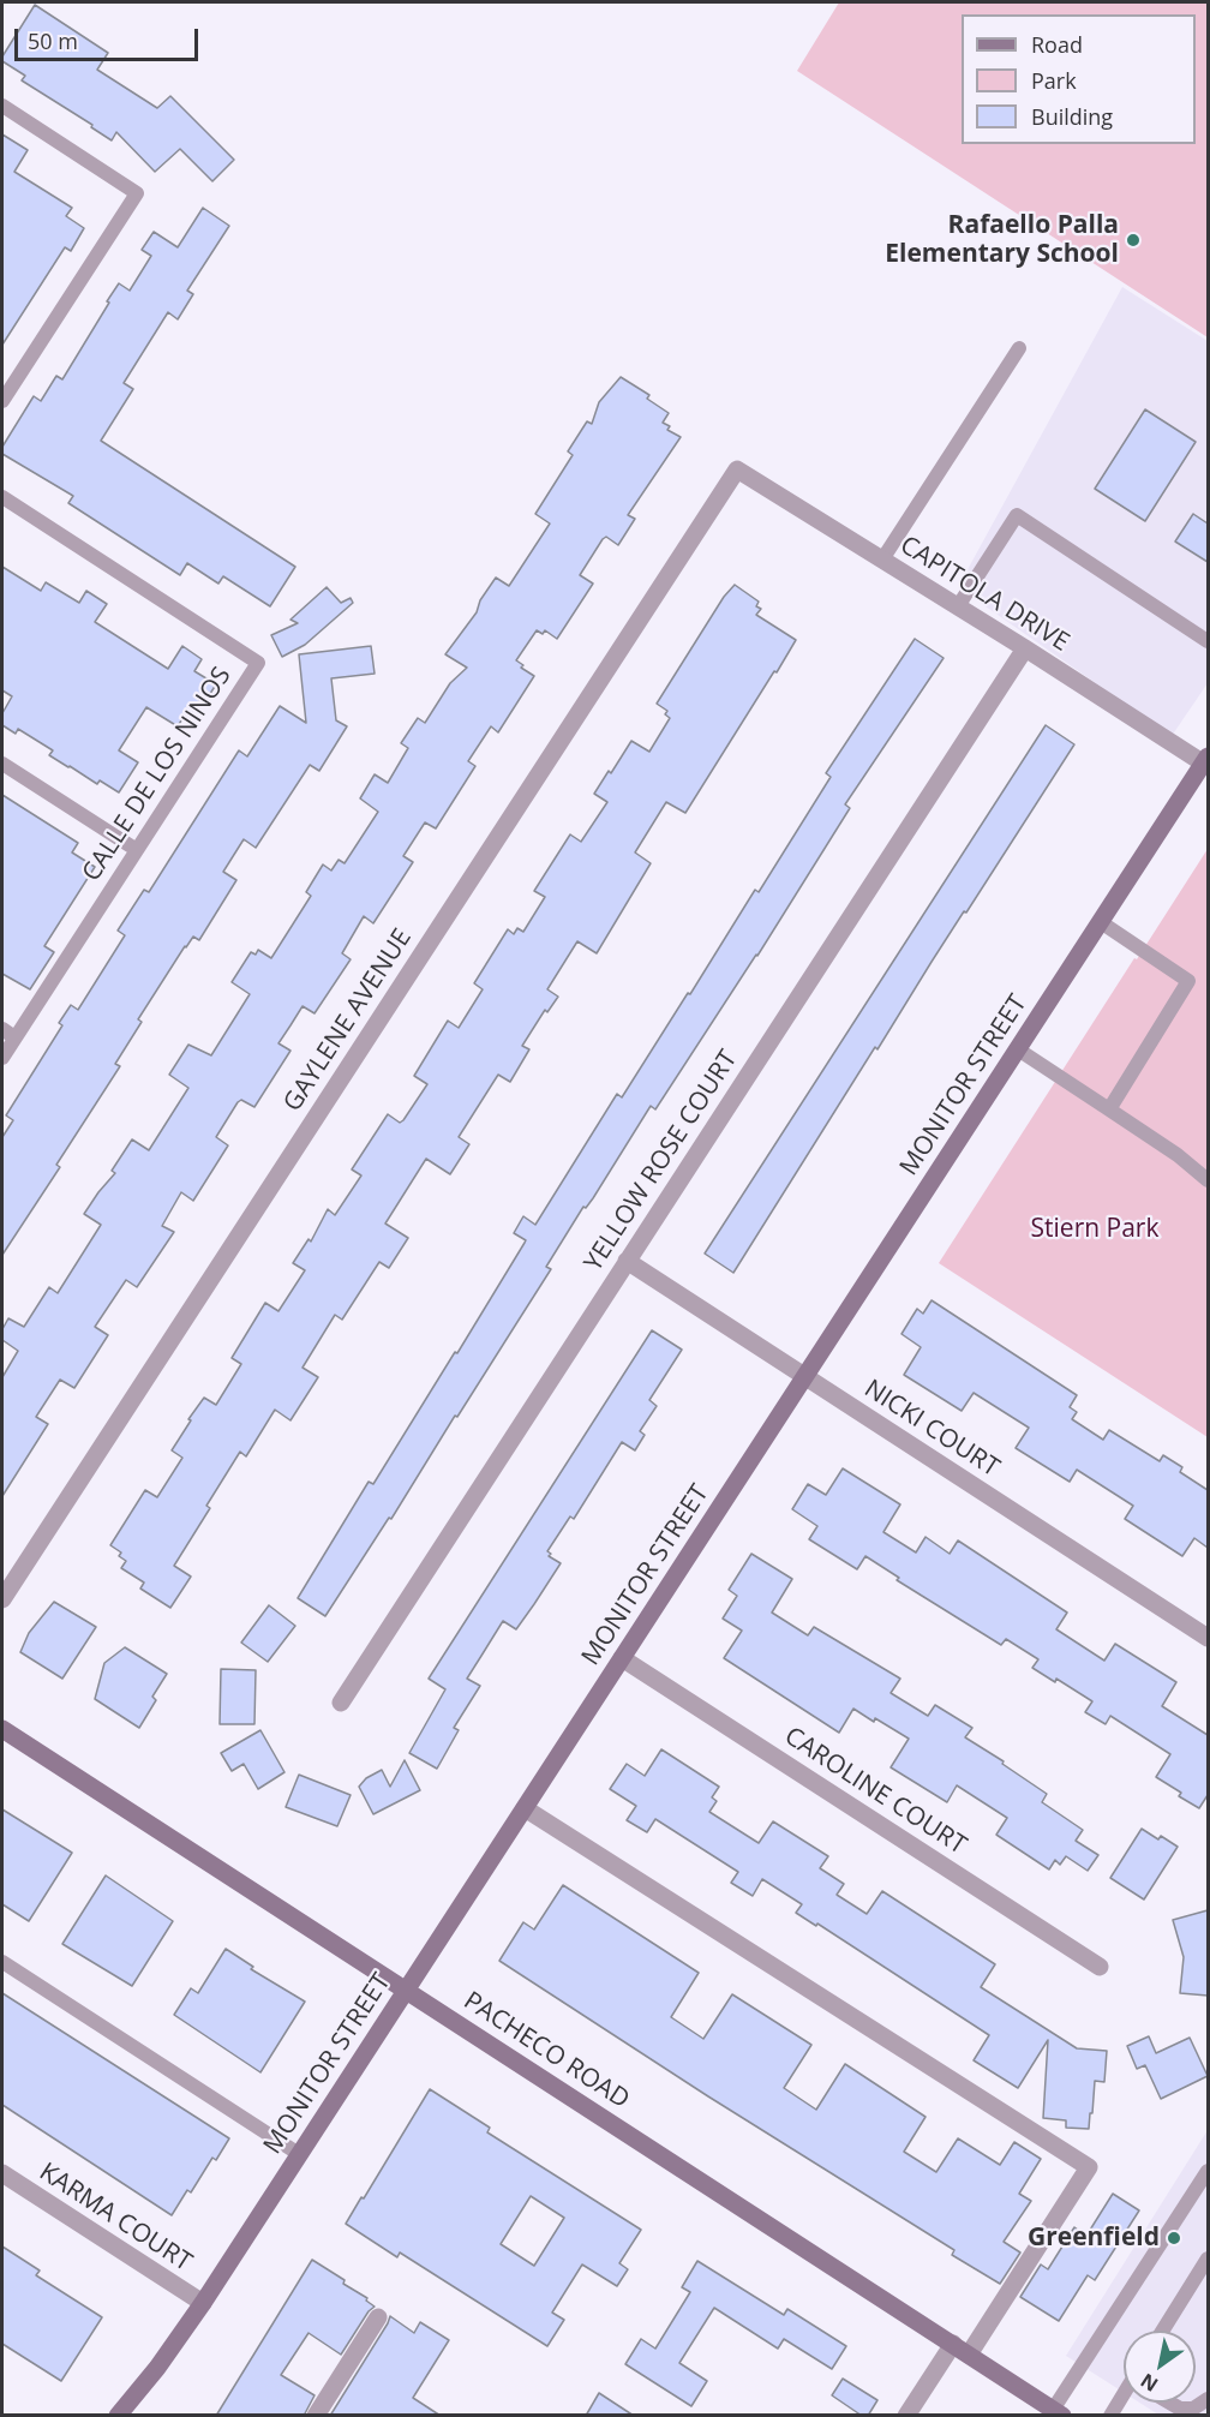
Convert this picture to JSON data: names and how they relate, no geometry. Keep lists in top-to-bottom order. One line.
{"streets":{"street":["CAPITOLA DRIVE","GAYLENE AVENUE","MONITOR STREET","YELLOW ROSE COURT","NICKI COURT","CAROLINE COURT","PACHECO ROAD","KARMA COURT"],"lane":["CALLE DE LOS NINOS"]},"crossings":[["CAPITOLA DRIVE","GAYLENE AVENUE"],["CAPITOLA DRIVE","MONITOR STREET"],["CAPITOLA DRIVE","YELLOW ROSE COURT"],["MONITOR STREET","NICKI COURT"],["MONITOR STREET","CAROLINE COURT"],["MONITOR STREET","PACHECO ROAD"],["MONITOR STREET","KARMA COURT"],["YELLOW ROSE COURT","NICKI COURT"]],"parks":["Stiern Park"],"places":["Rafaello Palla Elementary School","Greenfield"],"legend":["Road","Park","Building"],"scale_bar":"50 m","north":"bottom left"}
